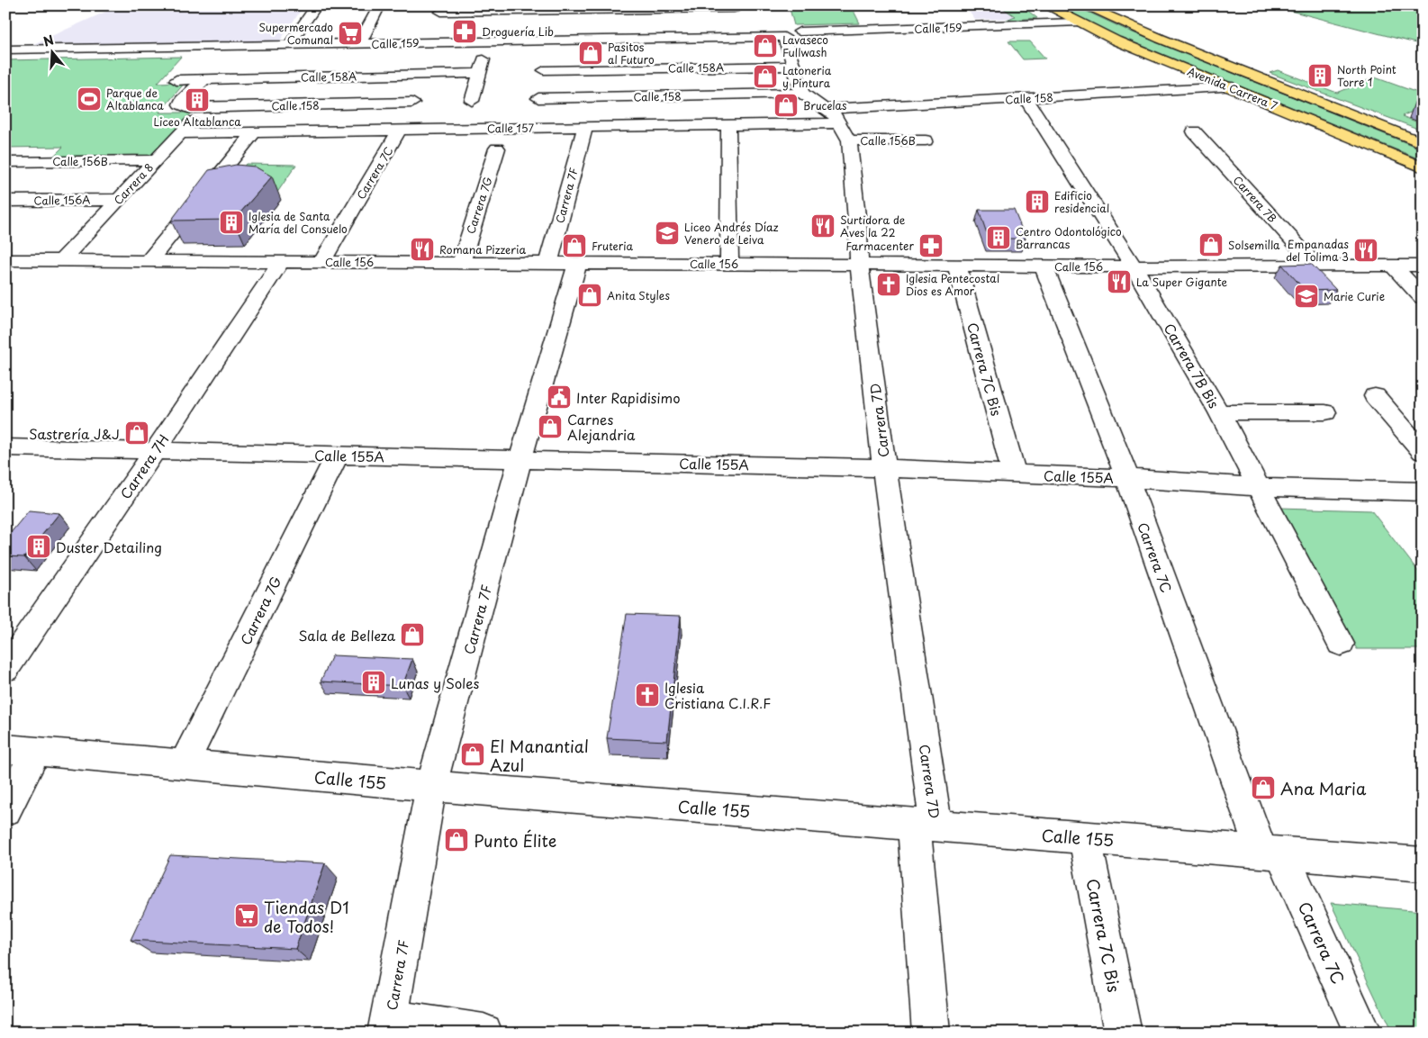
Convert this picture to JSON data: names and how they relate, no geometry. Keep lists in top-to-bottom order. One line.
{"streets":{"main road":["Avenida Carrera 7"],"street":["Calle 159","Calle 158A","Calle 158","Calle 157","Calle 156B","Carrera 7C","Carrera 8","Carrera 7F","Carrera 7B","Calle 156A","Carrera 7G","Calle 156","Carrera 7B Bis","Carrera 7C Bis","Carrera 7D","Calle 155A","Carrera 7H","Calle 155"]},"crossings":[["Calle 159","Calle 158A"],["Calle 159","Avenida Carrera 7"],["Calle 158A","Calle 158"],["Avenida Carrera 7","Calle 158"],["Calle 158","Carrera 8"],["Calle 158","Carrera 7B Bis"],["Calle 158","Carrera 7D"],["Calle 157","Carrera 7C"],["Calle 157","Carrera 8"],["Calle 157","Carrera 7F"],["Calle 157","Carrera 7D"],["Calle 156B","Carrera 8"],["Calle 156B","Carrera 7D"],["Carrera 7C","Calle 156"],["Carrera 7C","Calle 155A"],["Carrera 7C","Calle 155"],["Carrera 8","Calle 156A"],["Carrera 8","Calle 156"],["Carrera 7F","Calle 156"],["Carrera 7F","Calle 155A"],["Carrera 7F","Calle 155"],["Carrera 7B","Calle 156"],["Carrera 7G","Calle 156"],["Carrera 7G","Calle 155A"],["Carrera 7G","Calle 155"],["Calle 156","Carrera 7B Bis"],["Calle 156","Carrera 7C Bis"],["Calle 156","Carrera 7D"],["Calle 156","Carrera 7H"],["Carrera 7B Bis","Calle 155A"],["Carrera 7C Bis","Calle 155A"],["Carrera 7C Bis","Calle 155"],["Carrera 7D","Calle 155A"],["Carrera 7D","Calle 155"],["Calle 155A","Carrera 7H"]],"places":{"pharmacy":["Droguería Lib","Farmacenter"],"supermarket":["Supermercado Comunal","Tiendas D1 de Todos!"],"shop":["Lavaseco Fullwash","Pasitos al Futuro","Latoneria y Pintura","Brucelas","Solsemilla","Fruteria","Anita Styles","Carnes Alejandria","Sastrería J&J","Sala de Belleza","El Manantial Azul","Ana Maria","Punto Élite"],"building":["North Point Torre 1","Liceo Altablanca","Edificio residencial","Iglesia de Santa María del Consuelo","Centro Odontológico Barrancas","Duster Detailing","Lunas y Soles"],"sports":["Parque de Altablanca"],"restaurant":["Surtidora de Aves la 22","Romana Pizzeria","Empanadas del Tolima 3","La Super Gigante"],"school or university":["Liceo Andrés Díaz Venero de Leiva","Marie Curie"],"church":["Iglesia Pentecostal Dios es Amor","Iglesia Cristiana C.I.R.F"],"public building":["Inter Rapidisimo"]},"north":"top"}
